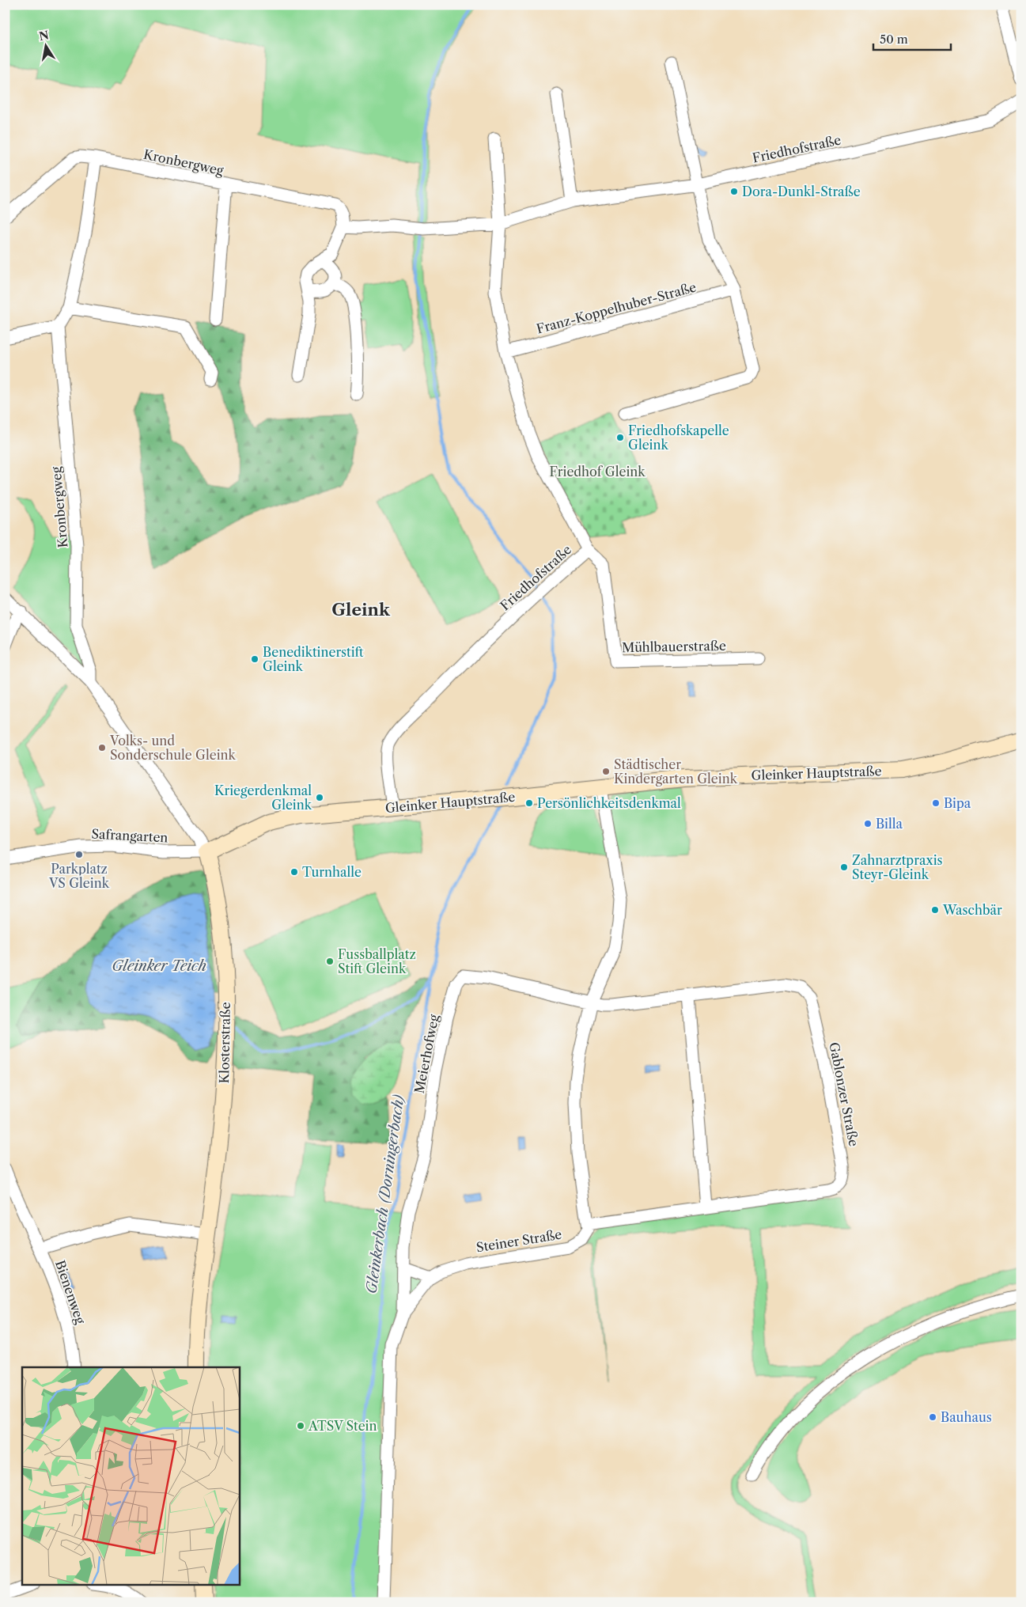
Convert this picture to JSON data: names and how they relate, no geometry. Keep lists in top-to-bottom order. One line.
{"streets":{"street":["Friedhofstraße","Kronbergweg","Franz-Koppelhuber-Straße","Mühlbauerstraße","Gleinker Hauptstraße","Safrangarten","Klosterstraße","Meierhofweg","Gablonzer Straße","Steiner Straße","Bienenweg"]},"crossings":[["Friedhofstraße","Franz-Koppelhuber-Straße"],["Friedhofstraße","Mühlbauerstraße"],["Friedhofstraße","Gleinker Hauptstraße"],["Gleinker Hauptstraße","Safrangarten"],["Gleinker Hauptstraße","Klosterstraße"],["Safrangarten","Klosterstraße"],["Klosterstraße","Bienenweg"],["Meierhofweg","Gablonzer Straße"],["Meierhofweg","Steiner Straße"],["Gablonzer Straße","Steiner Straße"]],"districts":["Gleink"],"water":["Gleinker Teich","Gleinkerbach (Dorningerbach)"],"parks":["Friedhof Gleink"],"places":["Dora-Dunkl-Straße","Friedhofskapelle Gleink","Benediktinerstift Gleink","Volks- und Sonderschule Gleink","Städtischer Kindergarten Gleink","Kriegerdenkmal Gleink","Persönlichkeitsdenkmal","Bipa","Billa","Parkplatz VS Gleink","Zahnarztpraxis Steyr-Gleink","Turnhalle","Waschbär","Fussballplatz Stift Gleink","Bauhaus","ATSV Stein"],"scale_bar":"50 m","north":"top"}
